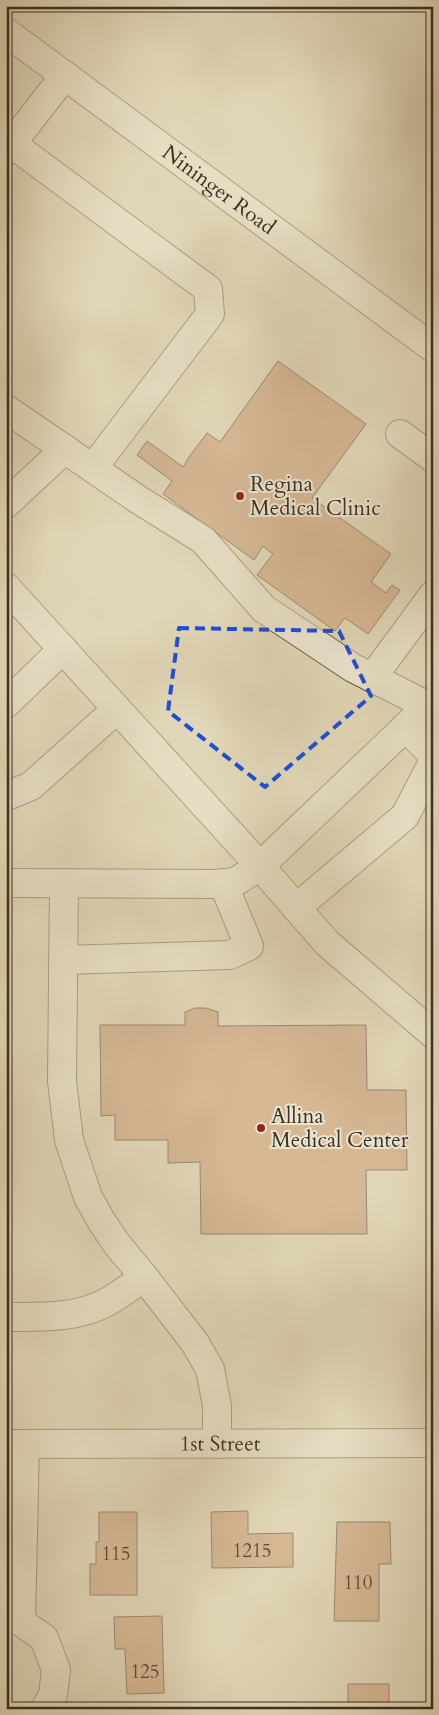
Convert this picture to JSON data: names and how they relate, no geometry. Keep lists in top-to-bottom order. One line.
{"streets":{"street":["Nininger Road","1st Street"]},"places":["Regina Medical Clinic","Allina Medical Center"],"house_numbers":["1215","115","110","125"]}
